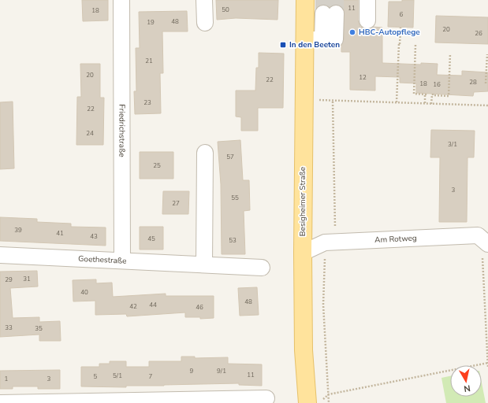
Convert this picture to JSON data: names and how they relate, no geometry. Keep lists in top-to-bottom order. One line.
{"streets":{"main road":["Besigheimer Straße"],"street":["Friedrichstraße","Am Rotweg","Goethestraße"]},"crossings":[["Friedrichstraße","Goethestraße"],["Besigheimer Straße","Am Rotweg"]],"places":{"other":["HBC-Autopflege"],"transit":["In den Beeten"]},"house_numbers":["11","50","18","6","48","19","20","26","21","20","12","22","28","18","16","23","22","24","3/1","57","25","3","55","27","39","41","43","45","53","31","29","40","48","44","42","46","33","35","9","9/1","11","5/1","5","7","1","3"],"north":"bottom"}
